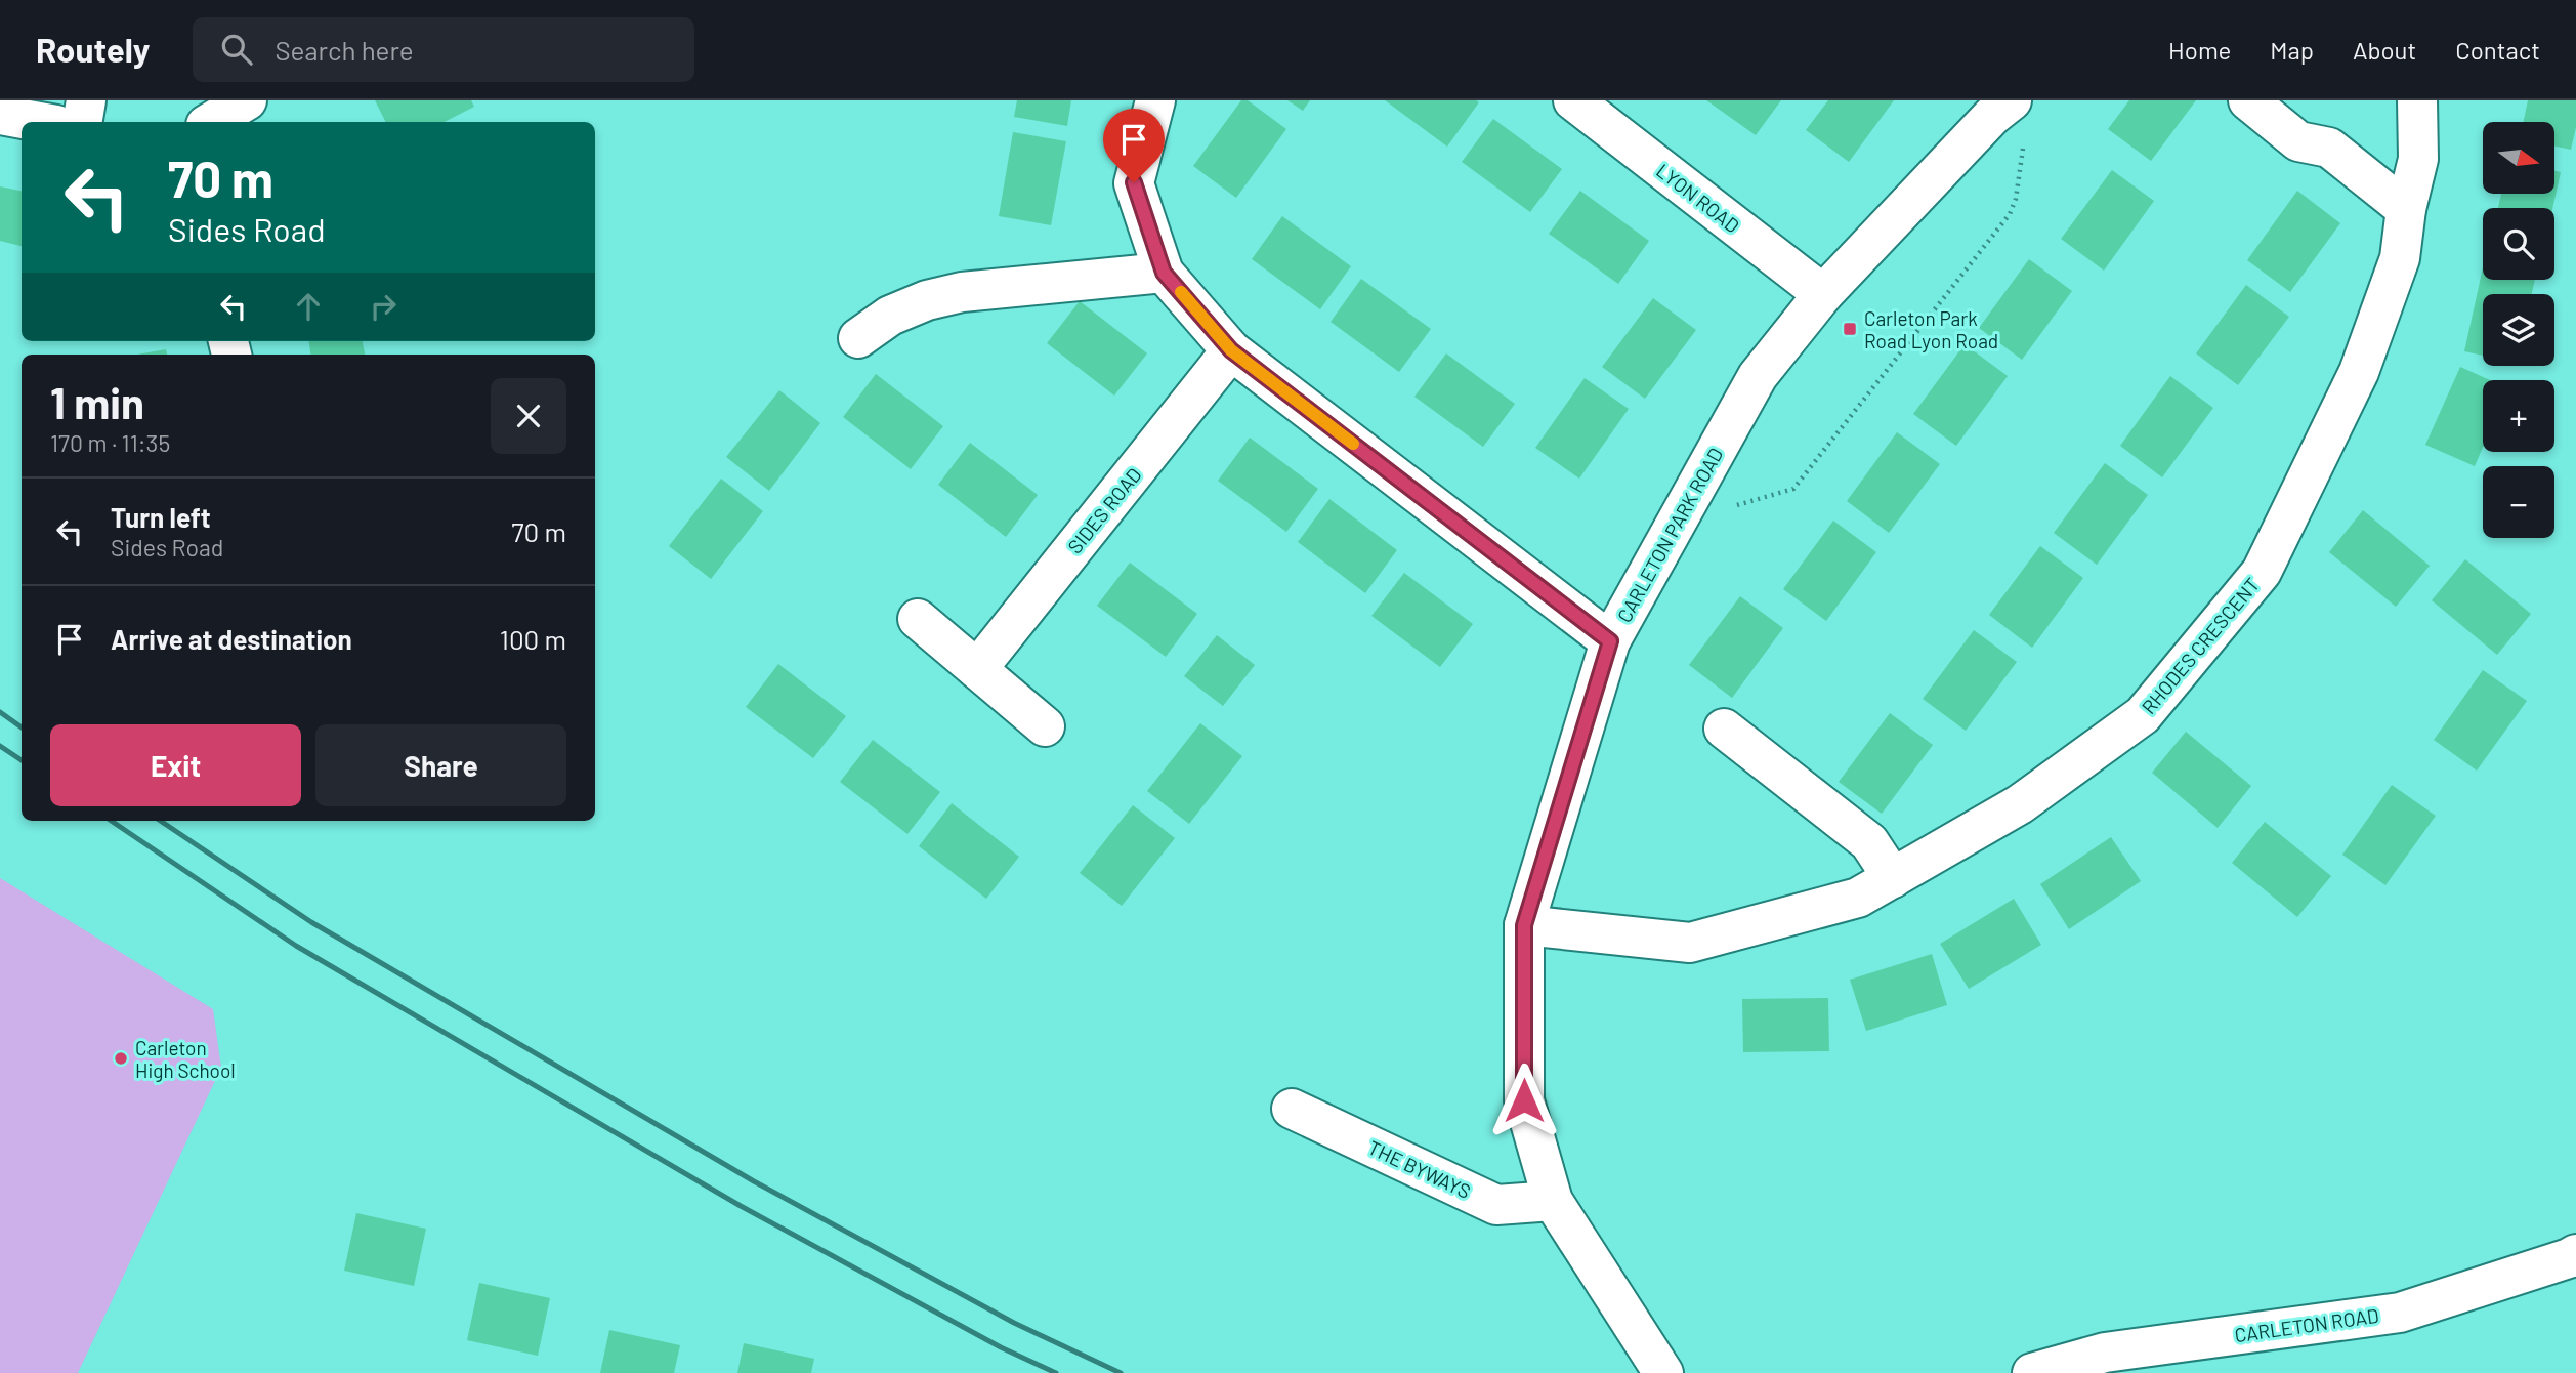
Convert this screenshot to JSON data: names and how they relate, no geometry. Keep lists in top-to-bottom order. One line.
{"streets":{"street":["LYON ROAD","SIDES ROAD","CARLETON PARK ROAD","RHODES CRESCENT","THE BYWAYS","CARLETON ROAD"]},"crossings":[["LYON ROAD","CARLETON PARK ROAD"],["CARLETON PARK ROAD","RHODES CRESCENT"],["CARLETON PARK ROAD","THE BYWAYS"]],"places":{"transit":["Carleton Park Road Lyon Road"],"other":["Carleton High School"]},"north":"right","page":{"header":"Routely","search":"Search here","nav":["Home","Map","About","Contact"],"map_buttons":["+","−"],"turn":["70 m","Sides Road"],"heading":["1 min","170 m · 11:35"],"list":[{"name":"Turn left","note":"Sides Road","value":"70 m"},{"name":"Arrive at destination","value":"100 m"}],"buttons":["Exit","Share"]}}
